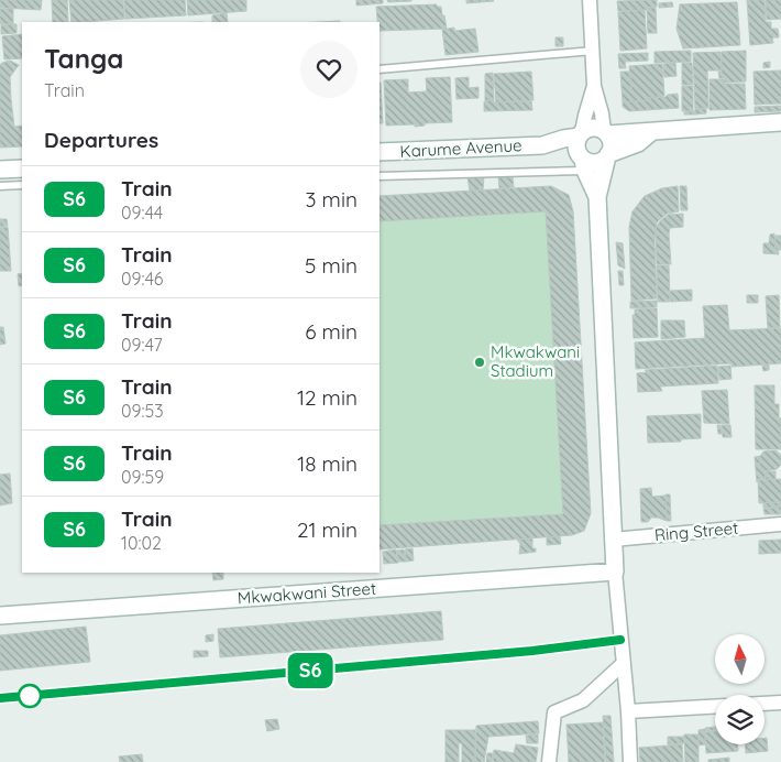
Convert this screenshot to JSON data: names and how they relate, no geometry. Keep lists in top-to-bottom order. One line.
{"streets":{"main road":["Karume Avenue","Mkwakwani Street"],"street":["Ring Street"]},"places":["Mkwakwani Stadium"],"north":"top","page":{"on_map":"S6","heading":[["Tanga","Train"],"Departures"],"list":[{"mark":"S6","name":"Train","note":"09:44","value":"3 min"},{"mark":"S6","name":"Train","note":"09:46","value":"5 min"},{"mark":"S6","name":"Train","note":"09:47","value":"6 min"},{"mark":"S6","name":"Train","note":"09:53","value":"12 min"},{"mark":"S6","name":"Train","note":"09:59","value":"18 min"},{"mark":"S6","name":"Train","note":"10:02","value":"21 min"}]}}
